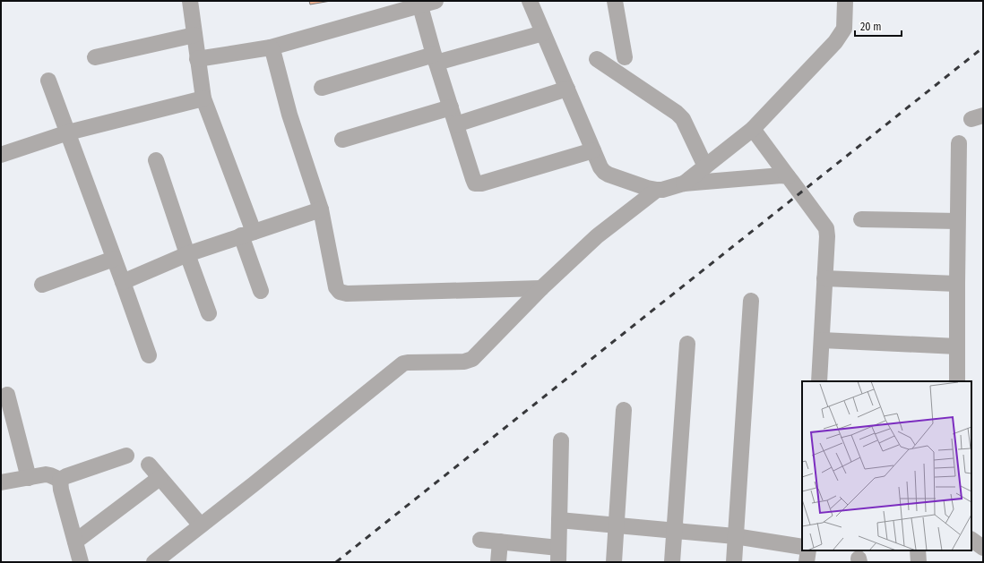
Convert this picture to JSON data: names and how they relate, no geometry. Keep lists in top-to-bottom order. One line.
{"scale_bar":"20 m"}
